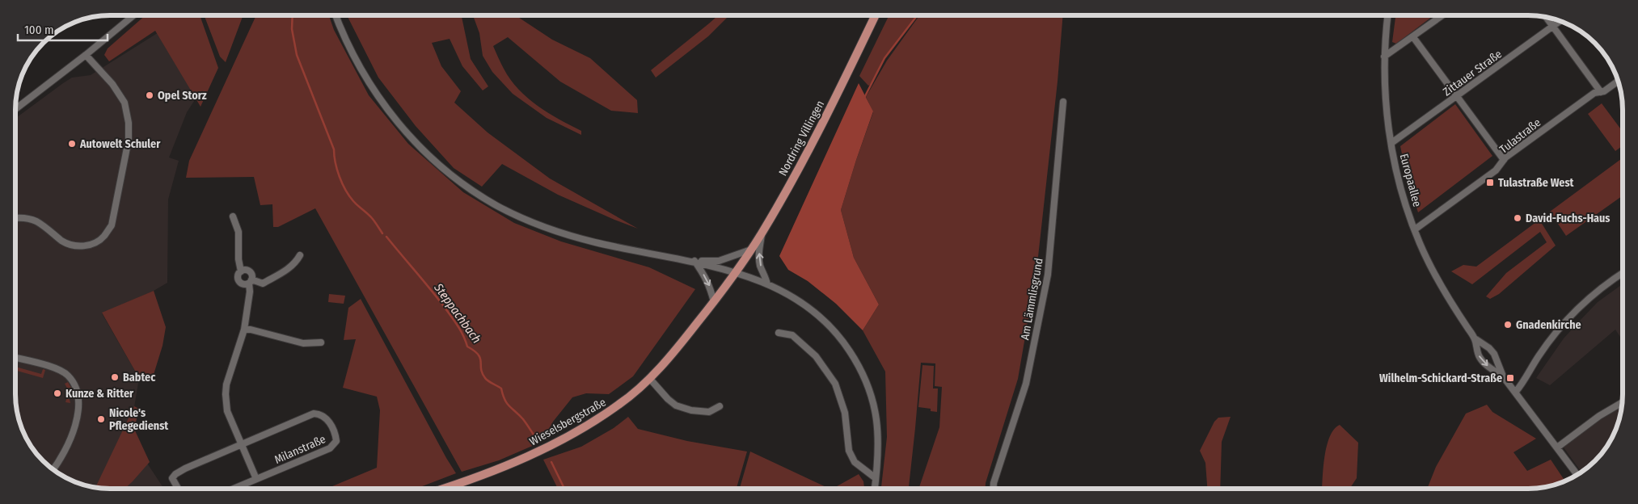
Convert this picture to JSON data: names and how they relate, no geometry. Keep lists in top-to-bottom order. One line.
{"streets":{"main road":["Nordring Villingen","Wieselsbergstraße"],"street":["Zittauer Straße","Tulastraße","Europaallee","Am Lämmlisgrund","Milanstraße"]},"crossings":[["Zittauer Straße","Europaallee"],["Tulastraße","Europaallee"],["Nordring Villingen","Wieselsbergstraße"]],"water":["Steppachbach"],"places":{"other":["Opel Storz","Autowelt Schuler","David-Fuchs-Haus","Gnadenkirche","Babtec","Kunze & Ritter","Nicole's Pflegedienst"],"transit":["Tulastraße West","Wilhelm-Schickard-Straße"]},"scale_bar":"100 m"}
